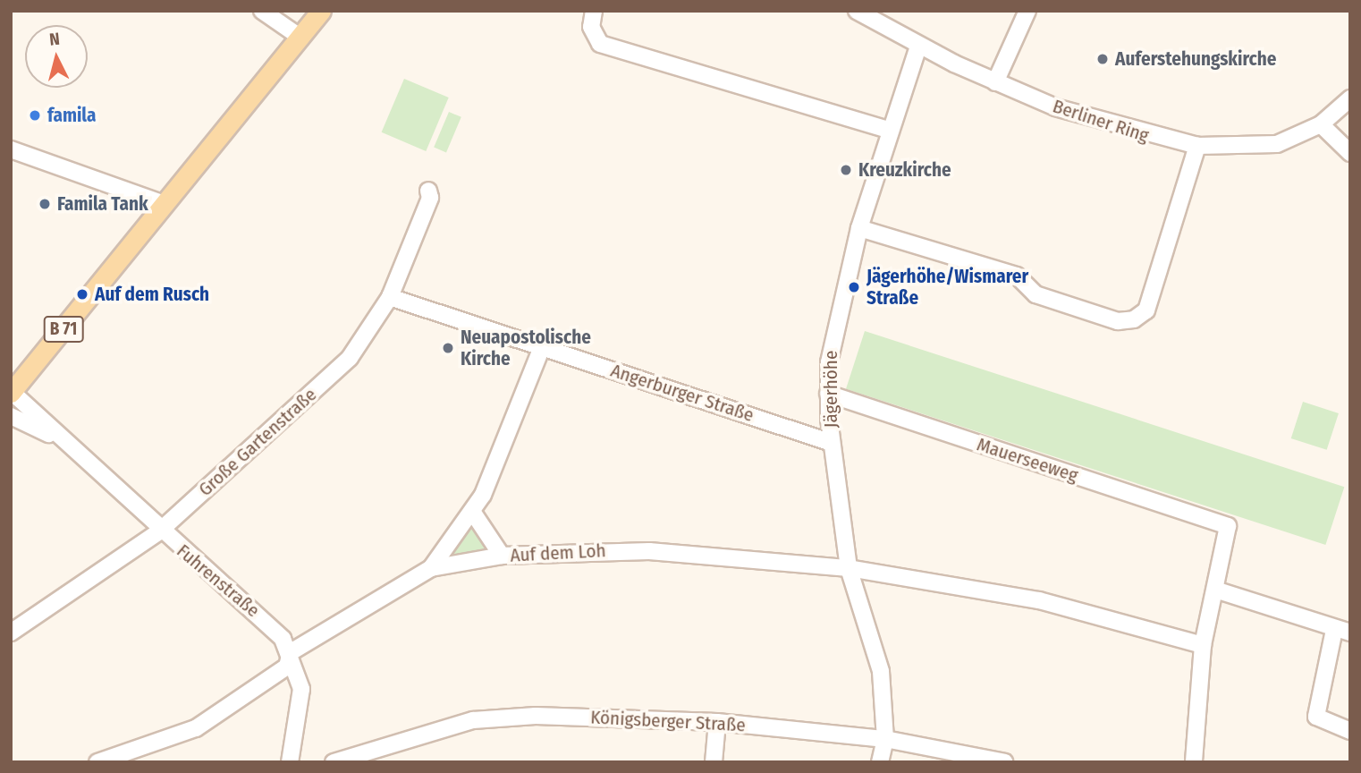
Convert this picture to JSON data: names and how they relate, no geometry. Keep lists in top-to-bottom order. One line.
{"streets":{"main road":["B 71"],"street":["Berliner Ring","Jägerhöhe","Angerburger Straße","Große Gartenstraße","Mauerseeweg","Auf dem Loh","Fuhrenstraße","Königsberger Straße"]},"crossings":[["Berliner Ring","Jägerhöhe"],["B 71","Fuhrenstraße"],["Jägerhöhe","Angerburger Straße"],["Jägerhöhe","Mauerseeweg"],["Jägerhöhe","Auf dem Loh"],["Jägerhöhe","Königsberger Straße"],["Angerburger Straße","Große Gartenstraße"],["Große Gartenstraße","Fuhrenstraße"],["Auf dem Loh","Fuhrenstraße"]],"places":["Auferstehungskirche","famila","Kreuzkirche","Famila Tank","Jägerhöhe/Wismarer Straße","Auf dem Rusch","Neuapostolische Kirche"],"north":"top"}
